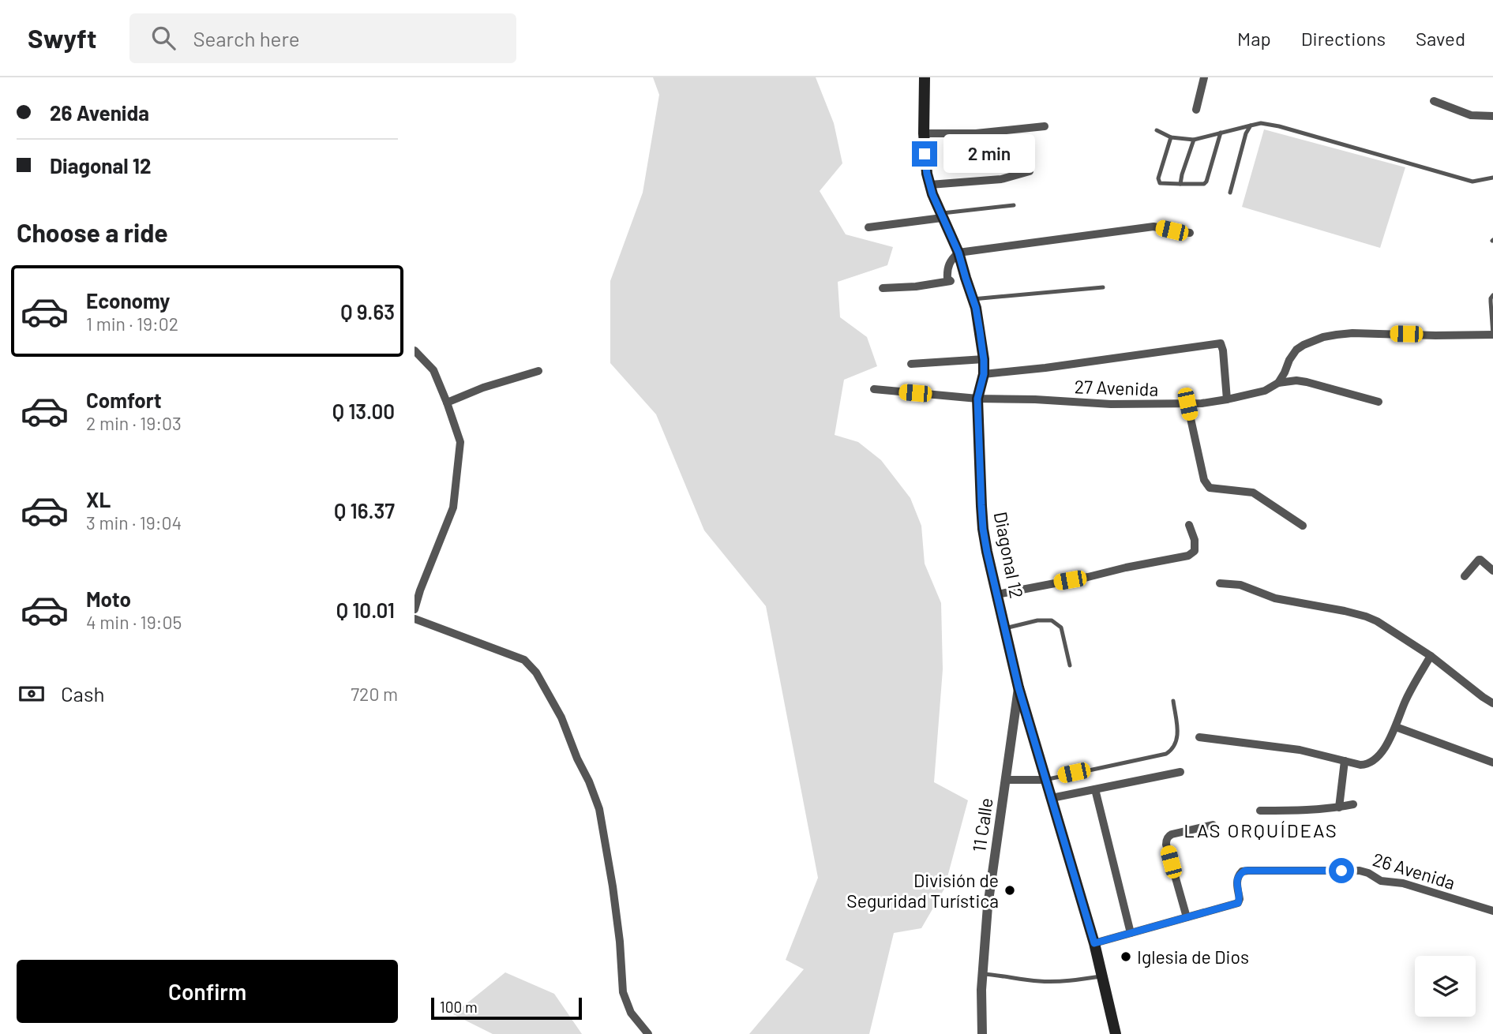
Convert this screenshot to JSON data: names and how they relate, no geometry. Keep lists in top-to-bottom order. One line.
{"streets":{"main road":["Diagonal 12"],"street":["27 Avenida","11 Calle","26 Avenida"]},"crossings":[["27 Avenida","Diagonal 12"],["Diagonal 12","11 Calle"],["Diagonal 12","26 Avenida"]],"districts":["LAS ORQUÍDEAS"],"places":["División de Seguridad Turística","Iglesia de Dios"],"scale_bar":"100 m","page":{"header":"Swyft","search":"Search here","nav":["Map","Directions","Saved"],"banner":["26 Avenida","Diagonal 12"],"bubble":"2 min","heading":"Choose a ride","list":[{"name":"Economy","note":"1 min · 19:02","value":"Q 9.63"},{"name":"Comfort","note":"2 min · 19:03","value":"Q 13.00"},{"name":"XL","note":"3 min · 19:04","value":"Q 16.37"},{"name":"Moto","note":"4 min · 19:05","value":"Q 10.01"}],"pay":["Cash","720 m"],"buttons":"Confirm","scale":"100 m"}}
